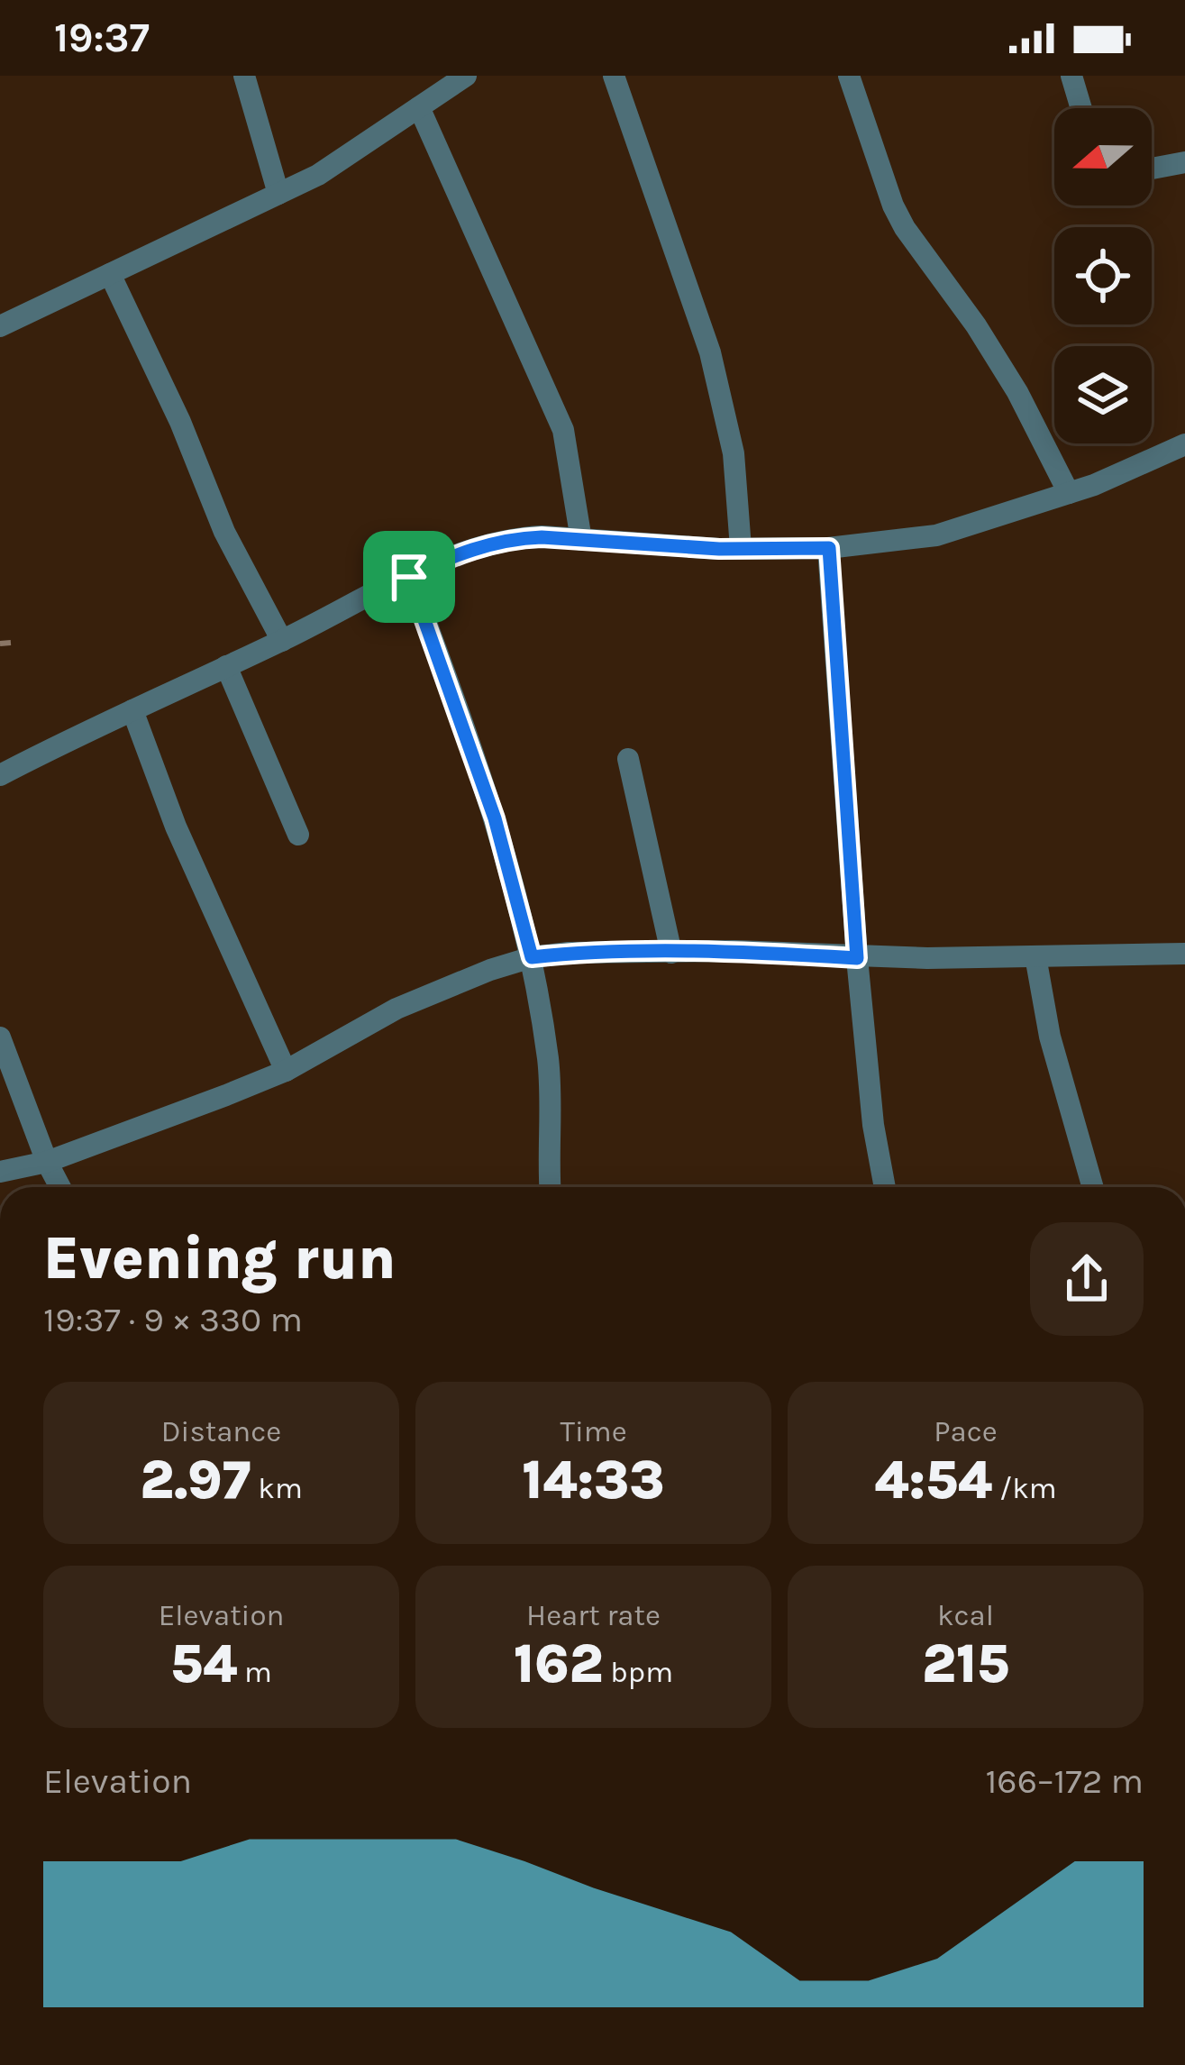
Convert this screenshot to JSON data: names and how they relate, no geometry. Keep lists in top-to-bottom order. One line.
{"north":"left","page":{"status":"19:37","heading":["Evening run","19:37 · 9 × 330 m"],"stats":[["Distance","2.97 km"],["Time","14:33"],["Pace","4:54 /km"],["Elevation","54 m"],["Heart rate","162 bpm"],["kcal","215"]],"chart":["Elevation","166–172 m"]}}
